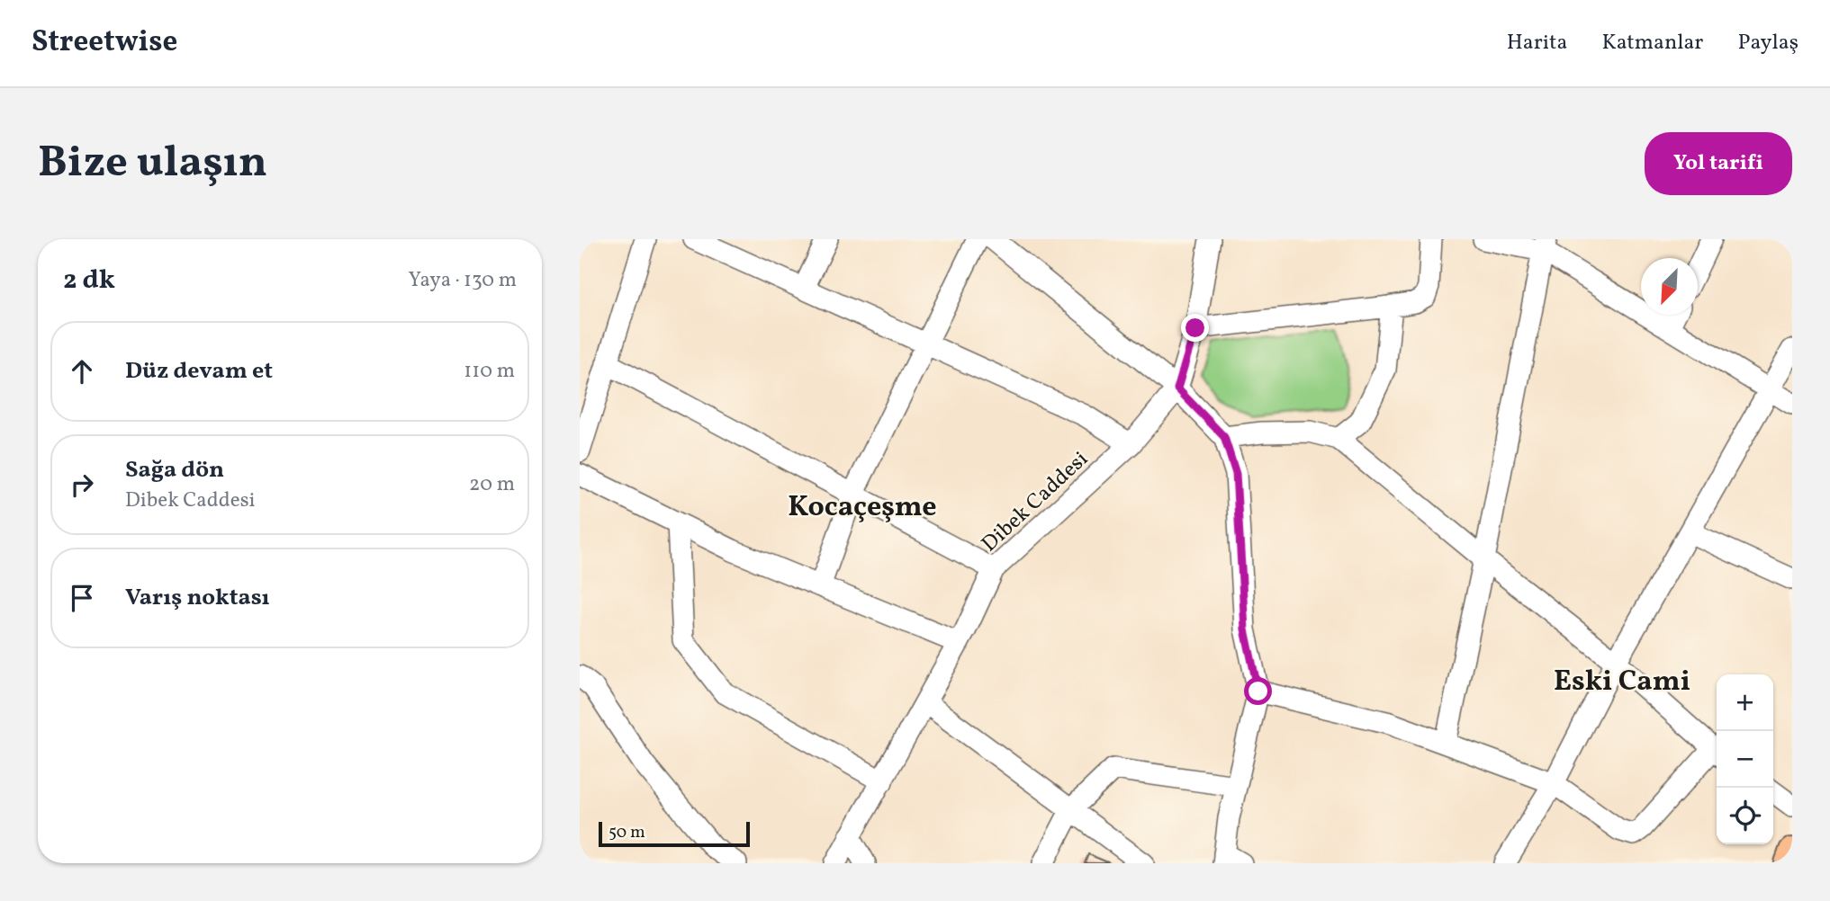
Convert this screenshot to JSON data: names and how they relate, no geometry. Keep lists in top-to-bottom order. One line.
{"streets":{"street":["Dibek Caddesi"]},"districts":["Kocaçeşme","Eski Cami"],"scale_bar":"50 m","north":"bottom left","page":{"header":"Streetwise","nav":["Harita","Katmanlar","Paylaş"],"buttons":"Yol tarifi","title":"Bize ulaşın","heading":["2 dk","Yaya · 130 m"],"list":[["Düz devam et","110 m"],["Sağa dön","Dibek Caddesi","20 m"],"Varış noktası"],"map_buttons":["+","−"],"scale":"50 m"}}
